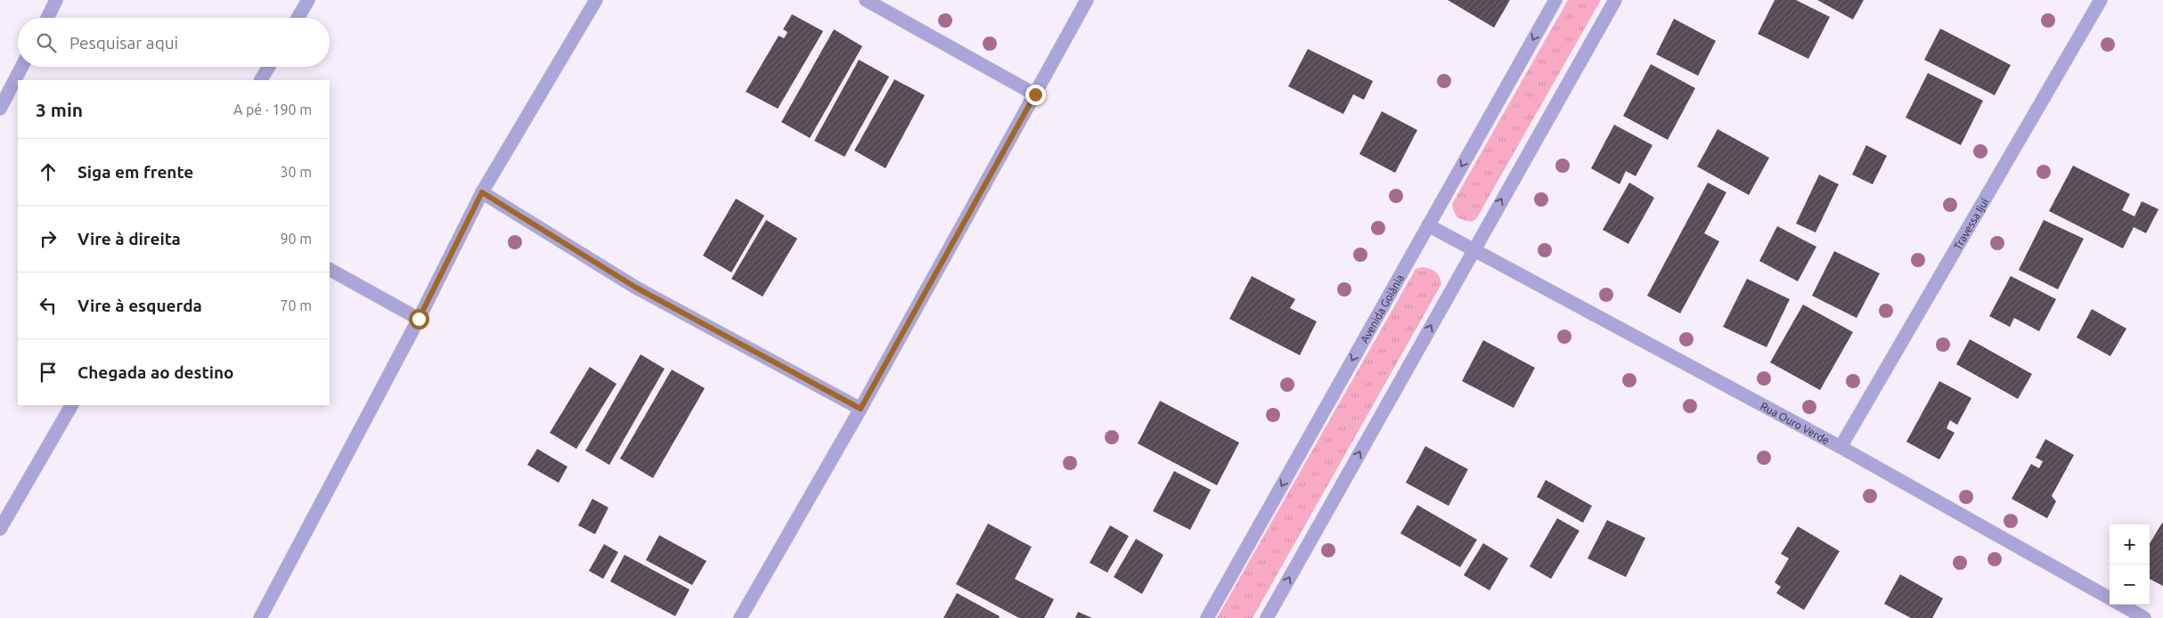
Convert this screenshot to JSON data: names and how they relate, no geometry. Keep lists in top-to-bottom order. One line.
{"streets":{"street":["Travessa Ijuí","Avenida Goiânia","Rua Ouro Verde"]},"crossings":[["Travessa Ijuí","Rua Ouro Verde"],["Avenida Goiânia","Rua Ouro Verde"]],"page":{"search":"Pesquisar aqui","heading":["3 min","A pé · 190 m"],"list":[["Siga em frente","30 m"],["Vire à direita","90 m"],["Vire à esquerda","70 m"],"Chegada ao destino"],"map_buttons":["+","−"]}}
